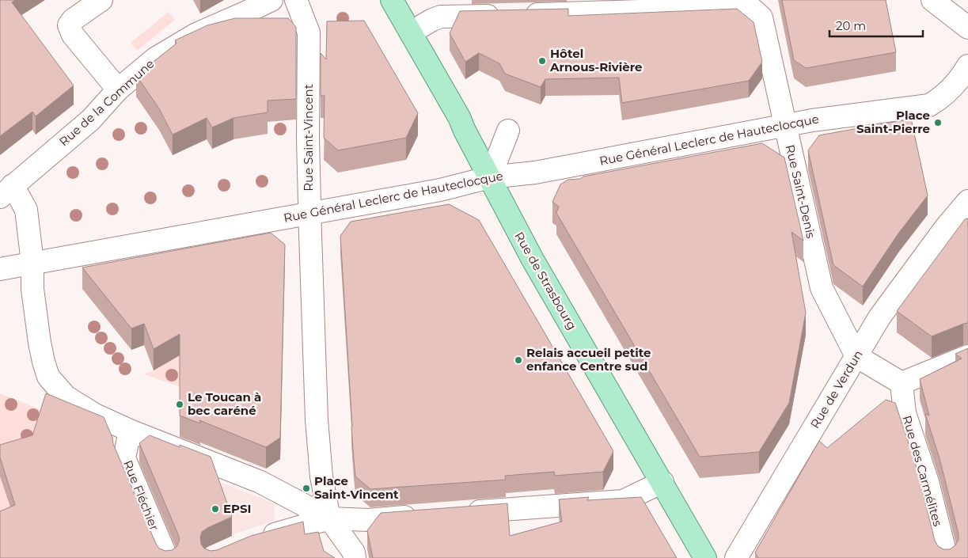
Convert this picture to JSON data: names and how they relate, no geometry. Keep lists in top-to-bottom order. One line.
{"streets":{"main road":["Rue de Strasbourg"],"street":["Rue de la Commune","Rue Saint-Vincent","Rue Général Leclerc de Hauteclocque","Rue Saint-Denis","Rue de Verdun","Rue des Carmélites","Rue Fléchier"]},"crossings":[["Rue de la Commune","Rue Général Leclerc de Hauteclocque"],["Rue de la Commune","Rue Fléchier"],["Rue Saint-Vincent","Rue Général Leclerc de Hauteclocque"],["Rue Général Leclerc de Hauteclocque","Rue Saint-Denis"],["Rue Général Leclerc de Hauteclocque","Rue de Strasbourg"],["Rue Saint-Denis","Rue de Verdun"]],"places":["Hôtel Arnous-Rivière","Place Saint-Pierre","Relais accueil petite enfance Centre sud","Le Toucan à bec caréné","Place Saint-Vincent","EPSI"],"scale_bar":"20 m"}
